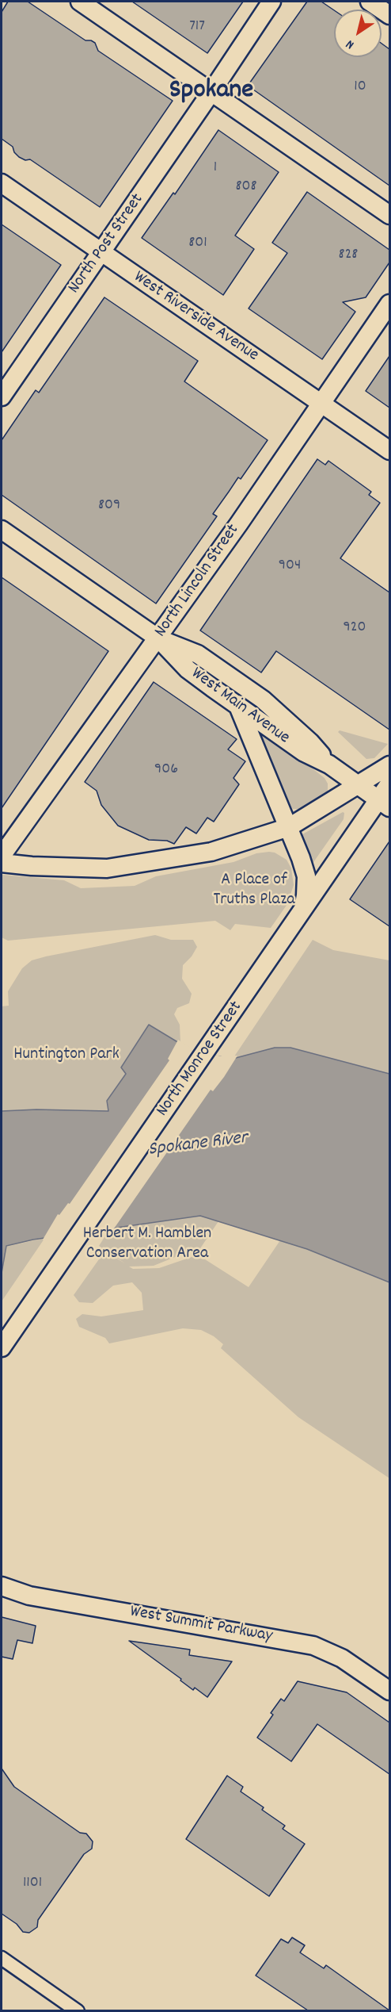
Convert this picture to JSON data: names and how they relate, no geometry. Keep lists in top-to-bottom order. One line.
{"streets":{"main road":["North Post Street","West Riverside Avenue","North Lincoln Street","West Main Avenue","North Monroe Street","West Summit Parkway"]},"crossings":[["North Post Street","West Riverside Avenue"],["West Riverside Avenue","North Lincoln Street"],["North Lincoln Street","West Main Avenue"],["West Main Avenue","North Monroe Street"]],"districts":["Spokane"],"water":["Spokane River"],"parks":["A Place of Truths Plaza","Huntington Park","Herbert M. Hamblen Conservation Area"],"house_numbers":["717","10","1","808","801","828","809","904","920","906","1101"],"north":"bottom left"}
